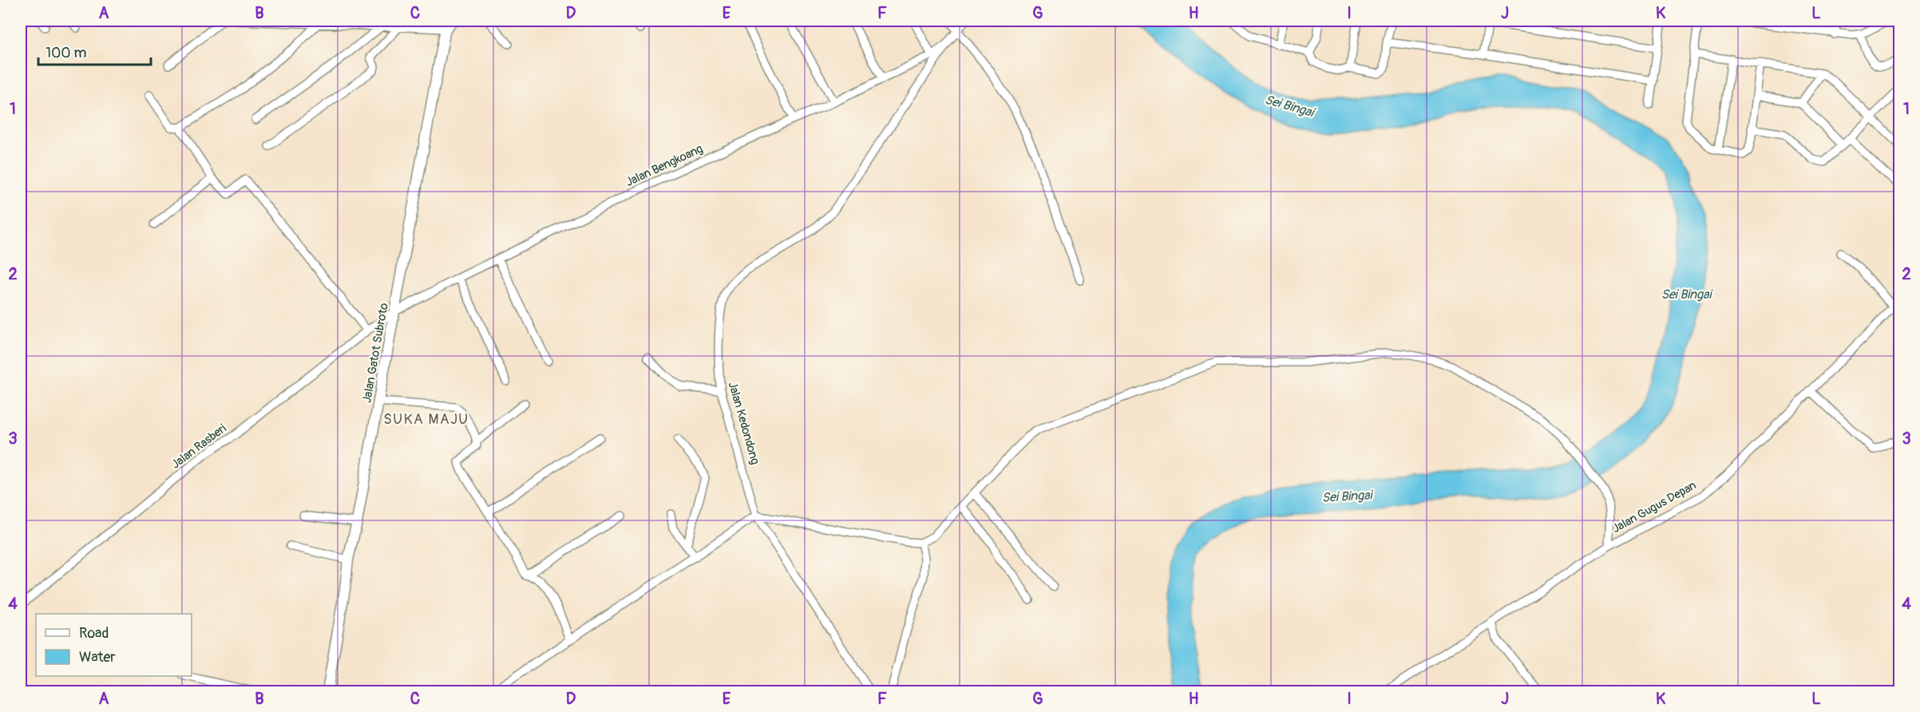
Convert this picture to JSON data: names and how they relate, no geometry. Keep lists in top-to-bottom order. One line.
{"streets":{"main road":["Jalan Gatot Subroto"],"street":["Jalan Bengkoang","Jalan Kedondong","Jalan Rasberi","Jalan Gugus Depan"]},"crossings":[["Jalan Bengkoang","Jalan Gatot Subroto"],["Jalan Bengkoang","Jalan Kedondong"],["Jalan Bengkoang","Jalan Rasberi"],["Jalan Gatot Subroto","Jalan Rasberi"]],"districts":["SUKA MAJU"],"water":["Sei Bingai"],"legend":["Road","Water"],"scale_bar":"100 m","grid":{"columns":["A","B","C","D","E","F","G","H","I","J","K","L"],"rows":["1","2","3","4"]}}
